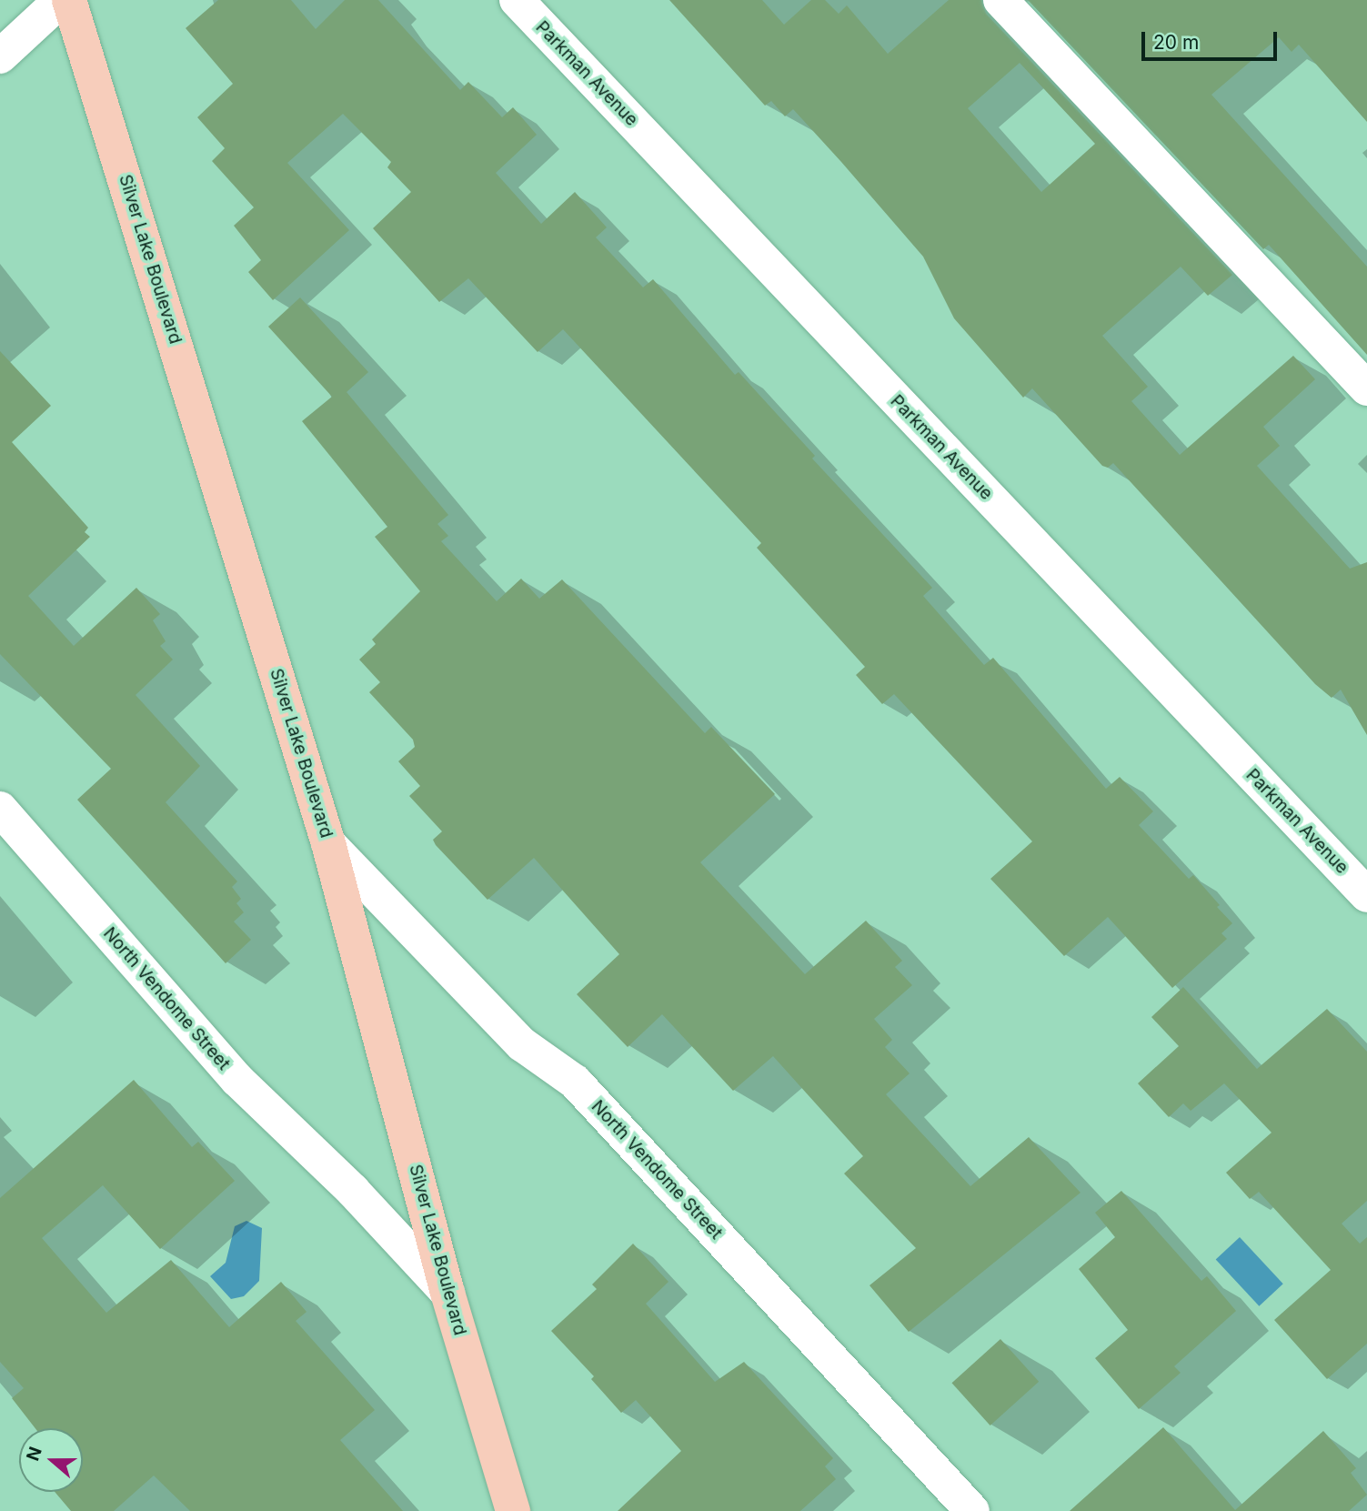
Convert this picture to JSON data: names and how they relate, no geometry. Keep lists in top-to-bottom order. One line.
{"streets":{"main road":["Silver Lake Boulevard"],"street":["Parkman Avenue","North Vendome Street"]},"crossings":[["Silver Lake Boulevard","North Vendome Street"]],"scale_bar":"20 m","north":"left"}
